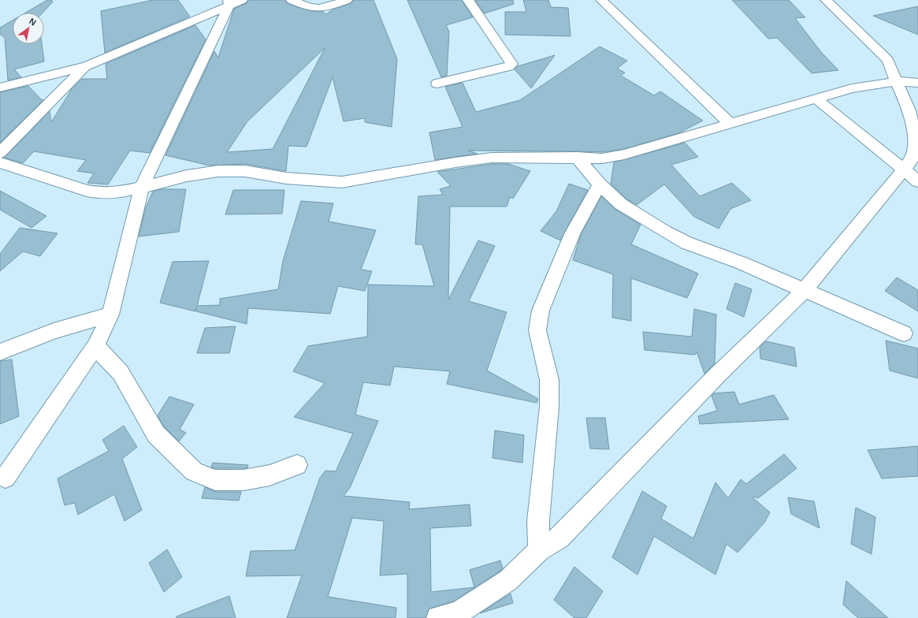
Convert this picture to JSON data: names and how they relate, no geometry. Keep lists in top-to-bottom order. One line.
{"north":"top right"}
